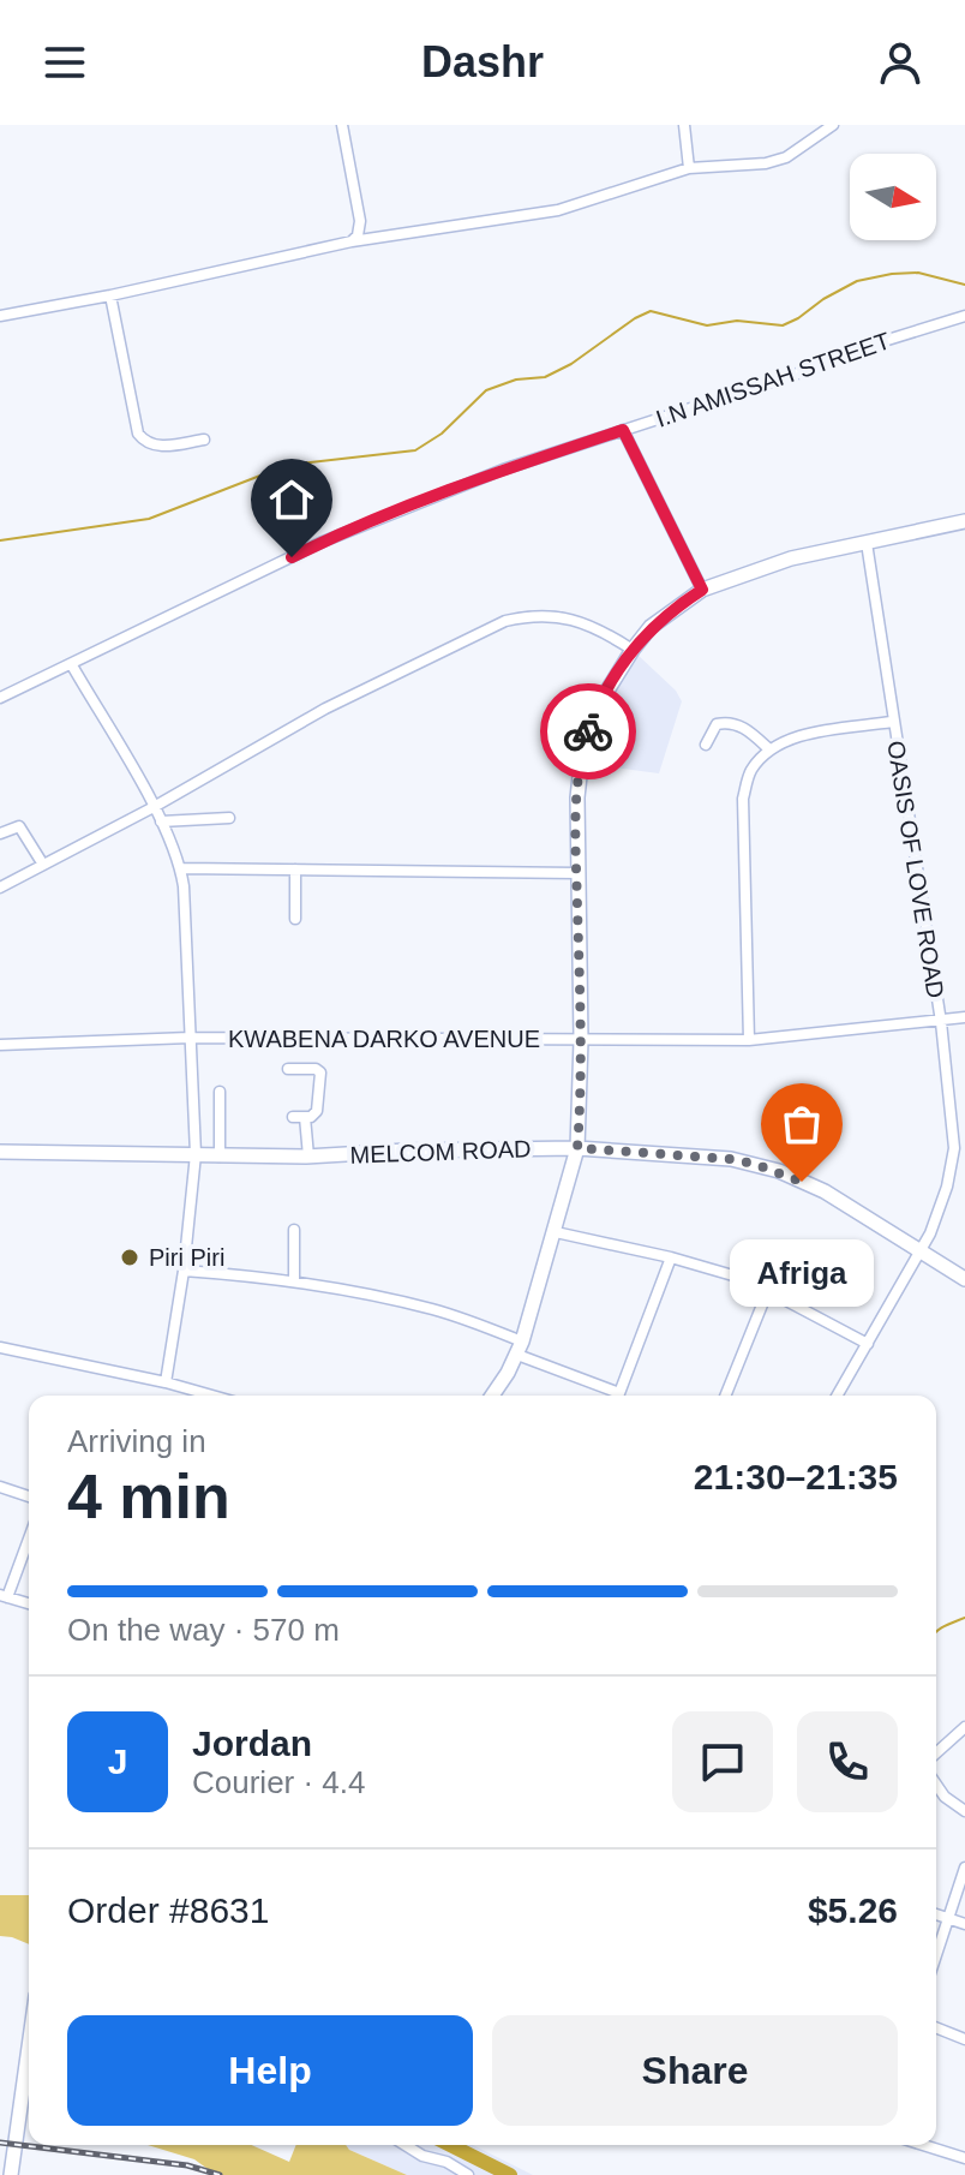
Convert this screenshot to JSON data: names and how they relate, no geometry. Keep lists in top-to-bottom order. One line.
{"streets":{"main road":["MELCOM ROAD"],"street":["I.N AMISSAH STREET","OASIS OF LOVE ROAD","KWABENA DARKO AVENUE"]},"crossings":[["OASIS OF LOVE ROAD","KWABENA DARKO AVENUE"],["OASIS OF LOVE ROAD","MELCOM ROAD"]],"places":["Afriga","Piri Piri"],"north":"right","page":{"header":"Dashr","bubble":"Afriga","heading":["4 min","Arriving in","21:30–21:35"],"panel":["Jordan","Courier · 4.4","Order #8631","$5.26"],"bar":"On the way · 570 m","round":"J","buttons":["Help","Share"]}}
